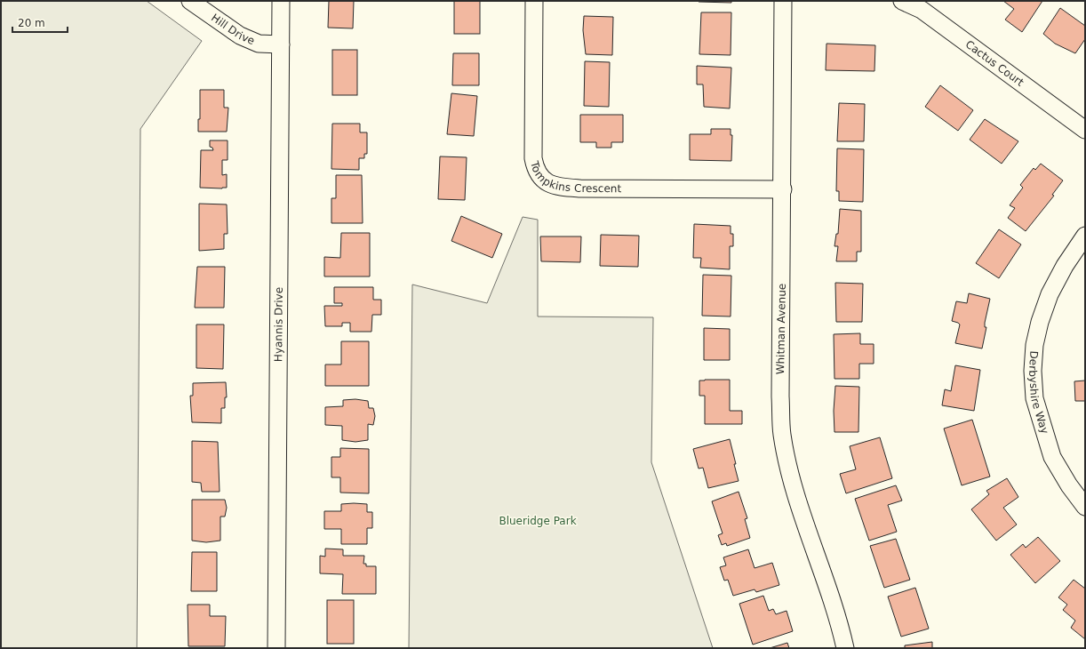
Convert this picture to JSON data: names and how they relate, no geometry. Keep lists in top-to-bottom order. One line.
{"streets":{"street":["Hill Drive","Cactus Court","Tompkins Crescent","Hyannis Drive","Whitman Avenue","Derbyshire Way"]},"crossings":[["Hill Drive","Hyannis Drive"],["Tompkins Crescent","Whitman Avenue"]],"parks":["Blueridge Park"],"scale_bar":"20 m"}
